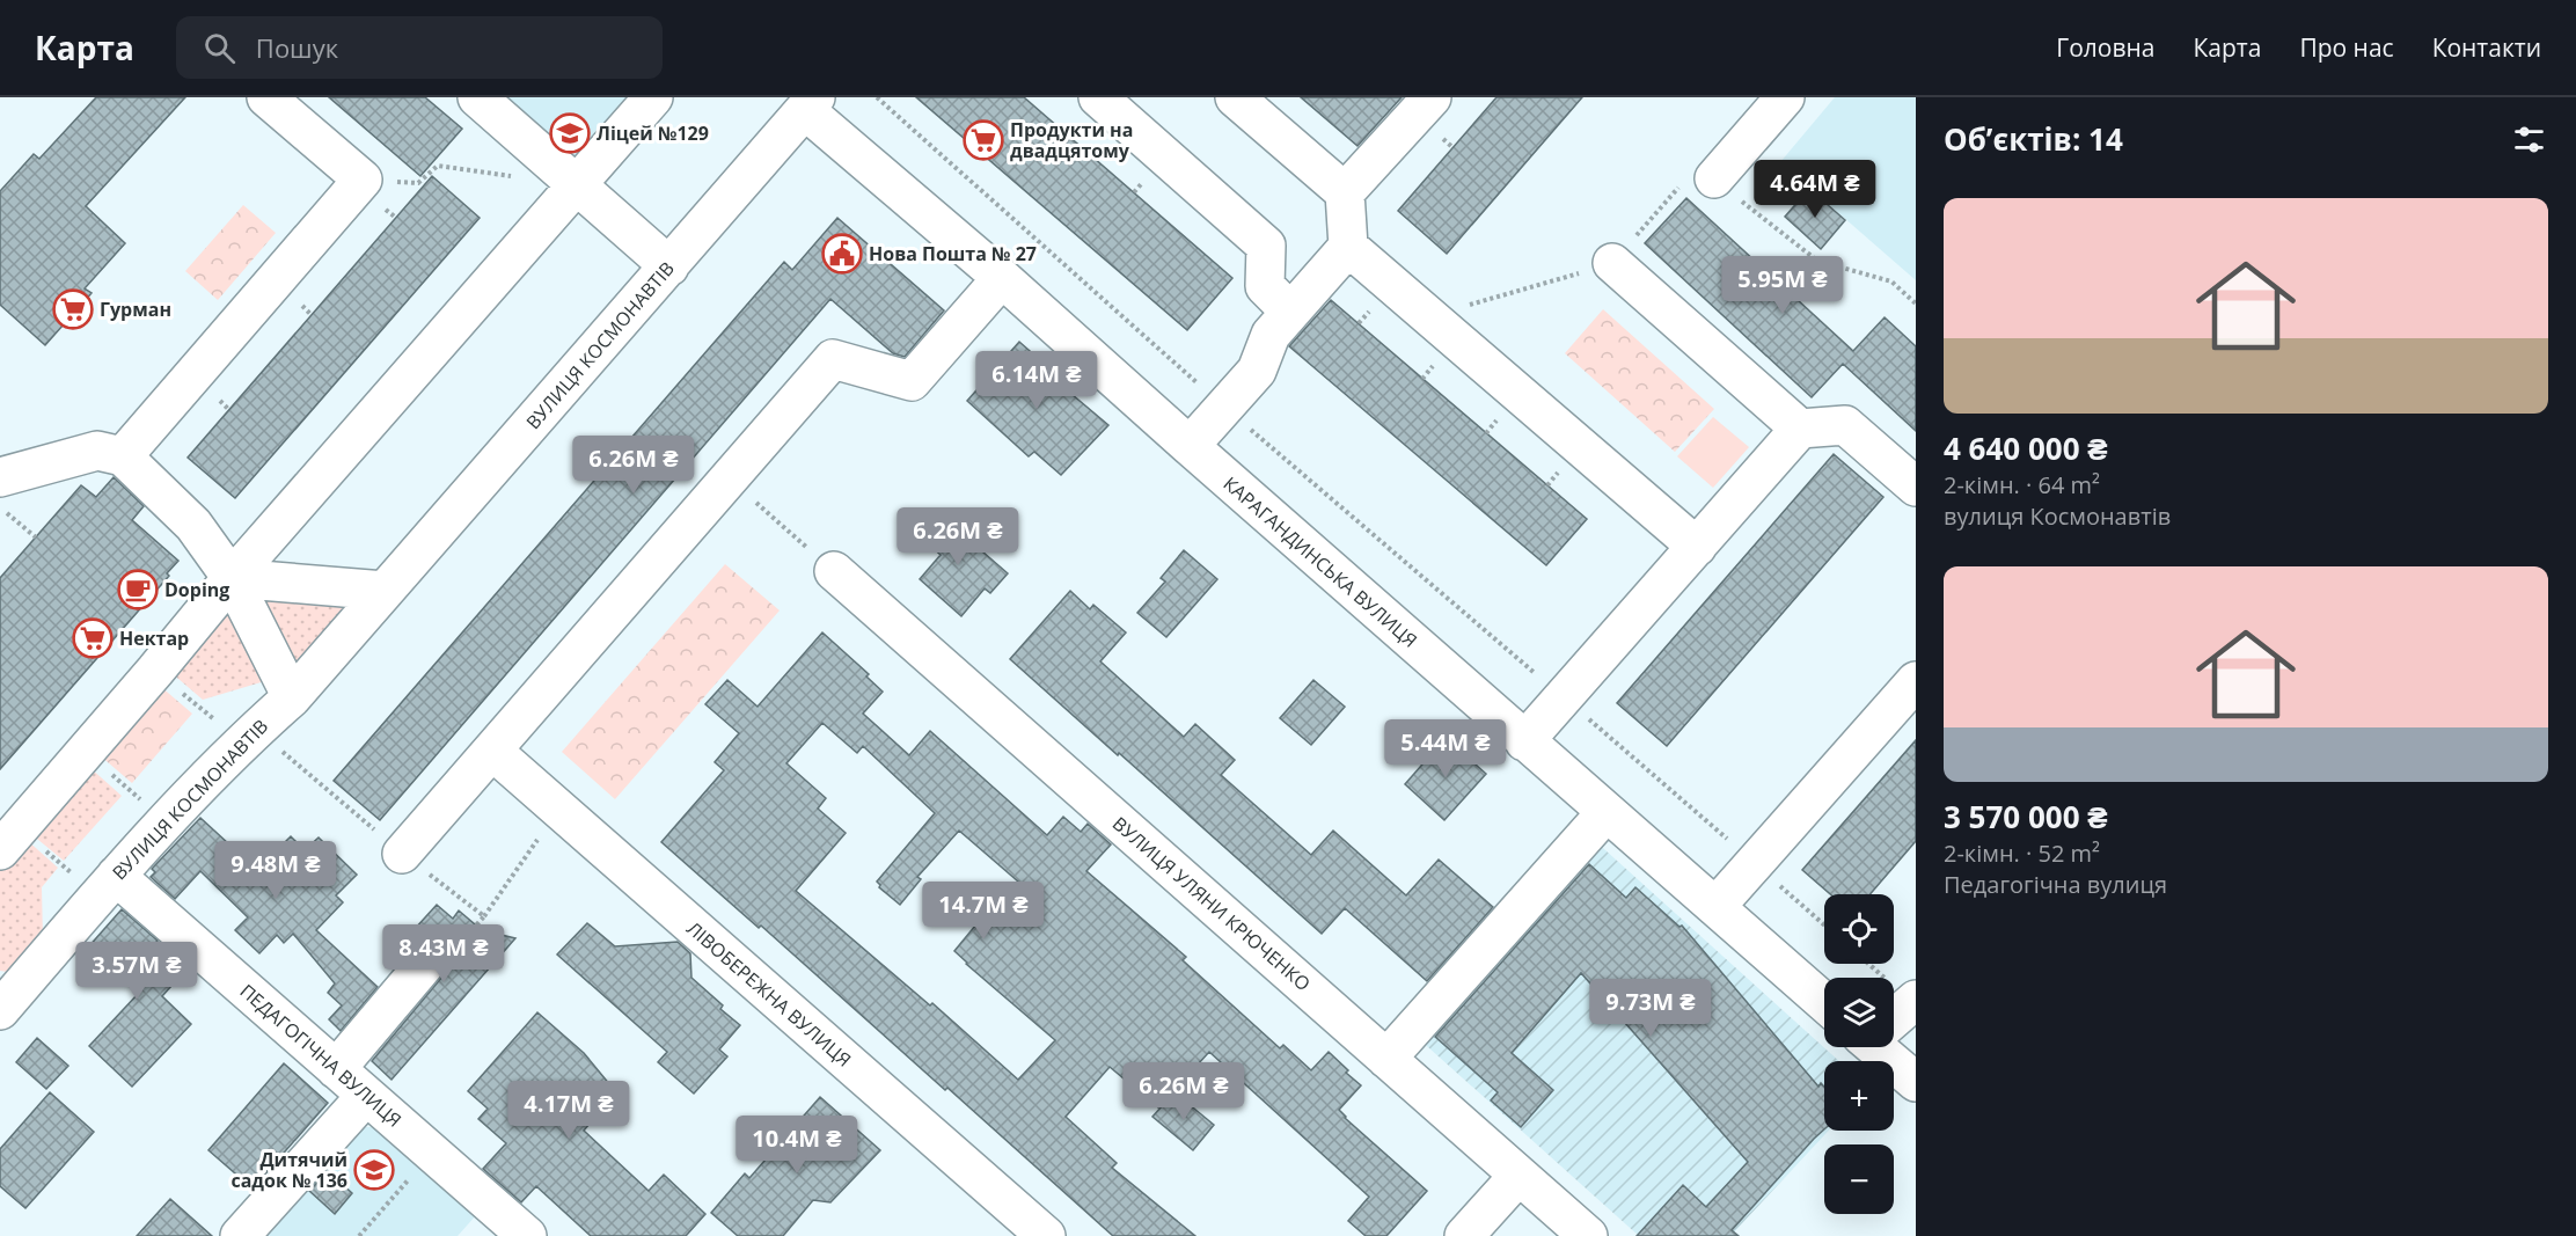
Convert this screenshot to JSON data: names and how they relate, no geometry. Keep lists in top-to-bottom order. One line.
{"streets":{"street":["ВУЛИЦЯ КОСМОНАВТІВ","КАРАГАНДИНСЬКА ВУЛИЦЯ","ВУЛИЦЯ УЛЯНИ КРЮЧЕНКО","ЛІВОБЕРЕЖНА ВУЛИЦЯ","ПЕДАГОГІЧНА ВУЛИЦЯ"]},"crossings":[["ВУЛИЦЯ КОСМОНАВТІВ","КАРАГАНДИНСЬКА ВУЛИЦЯ"],["ВУЛИЦЯ КОСМОНАВТІВ","ПЕДАГОГІЧНА ВУЛИЦЯ"]],"places":{"school or university":["Ліцей №129","Дитячий садок № 136"],"supermarket":["Продукти на двадцятому","Гурман","Нектар"],"public building":["Нова Пошта № 27"],"cafe":["Doping"]},"page":{"header":"Карта","search":"Пошук","nav":["Головна","Карта","Про нас","Контакти"],"heading":"Об’єктів: 14","price":["4.64M ₴","5.95M ₴","6.14M ₴","6.26M ₴","6.26M ₴","5.44M ₴","9.48M ₴","14.7M ₴","8.43M ₴","3.57M ₴","9.73M ₴","6.26M ₴","4.17M ₴","10.4M ₴"],"list":[{"name":"4 640 000 ₴","note":"2-кімн. · 64 m² · вулиця Космонавтів"},{"name":"3 570 000 ₴","note":"2-кімн. · 52 m² · Педагогічна вулиця"}],"map_buttons":["+","−"]}}
